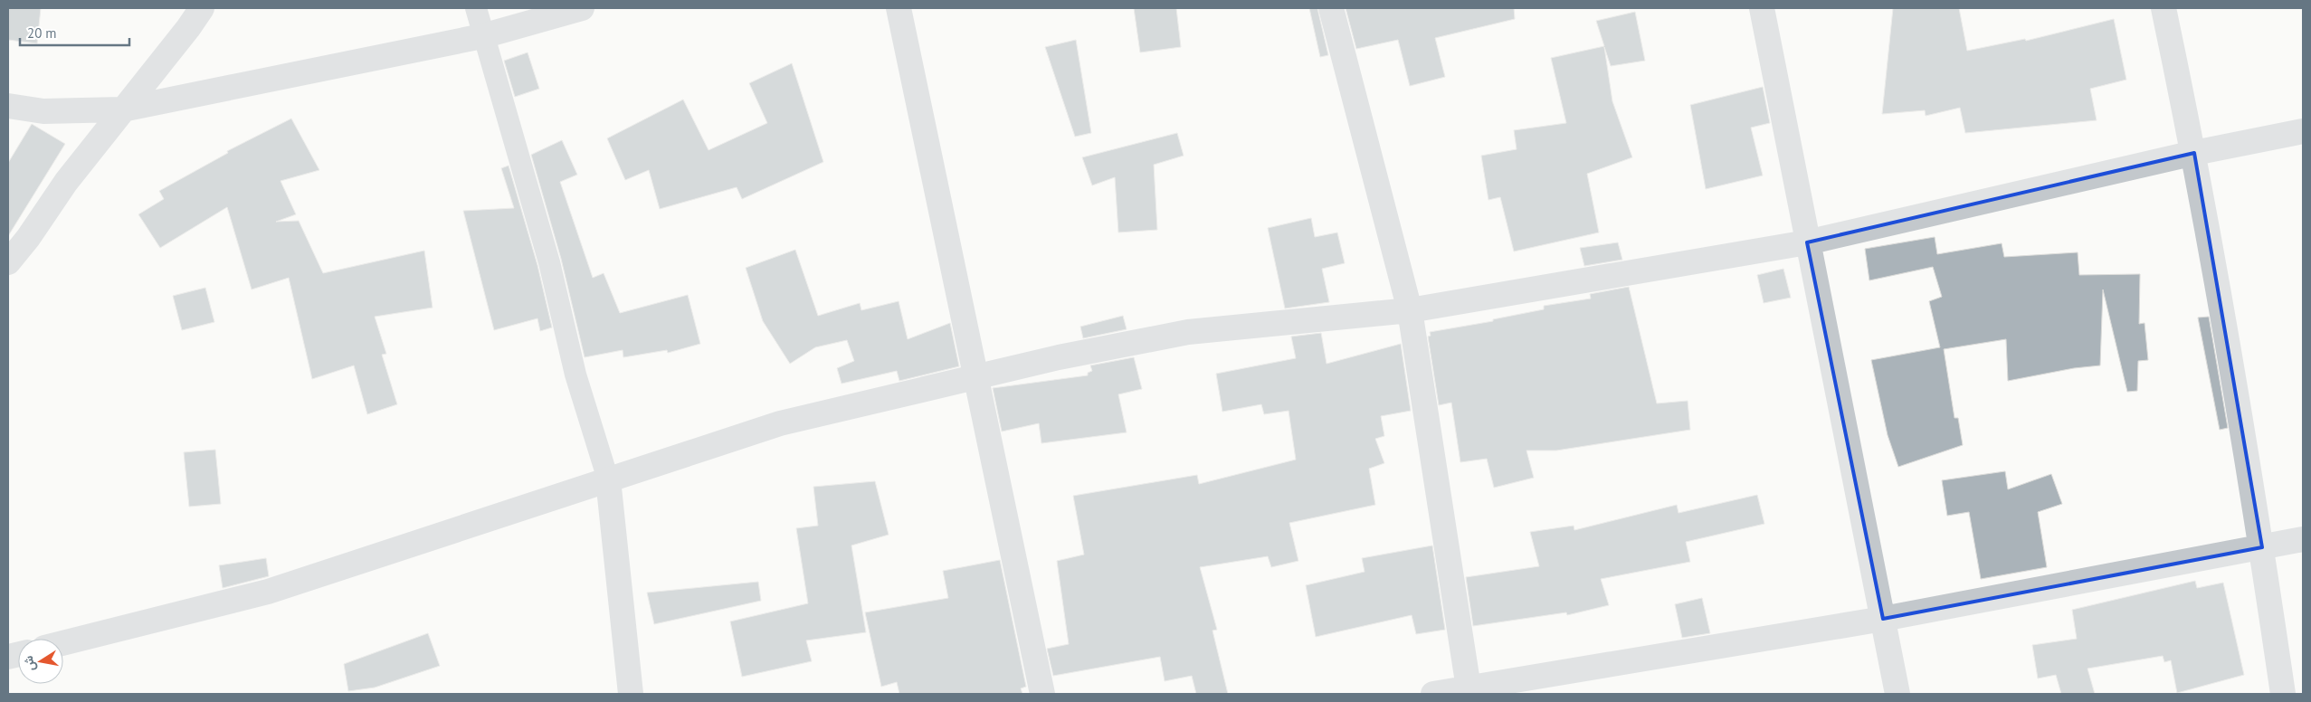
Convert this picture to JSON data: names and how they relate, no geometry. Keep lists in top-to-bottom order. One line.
{"scale_bar":"20 m","north":"left"}
